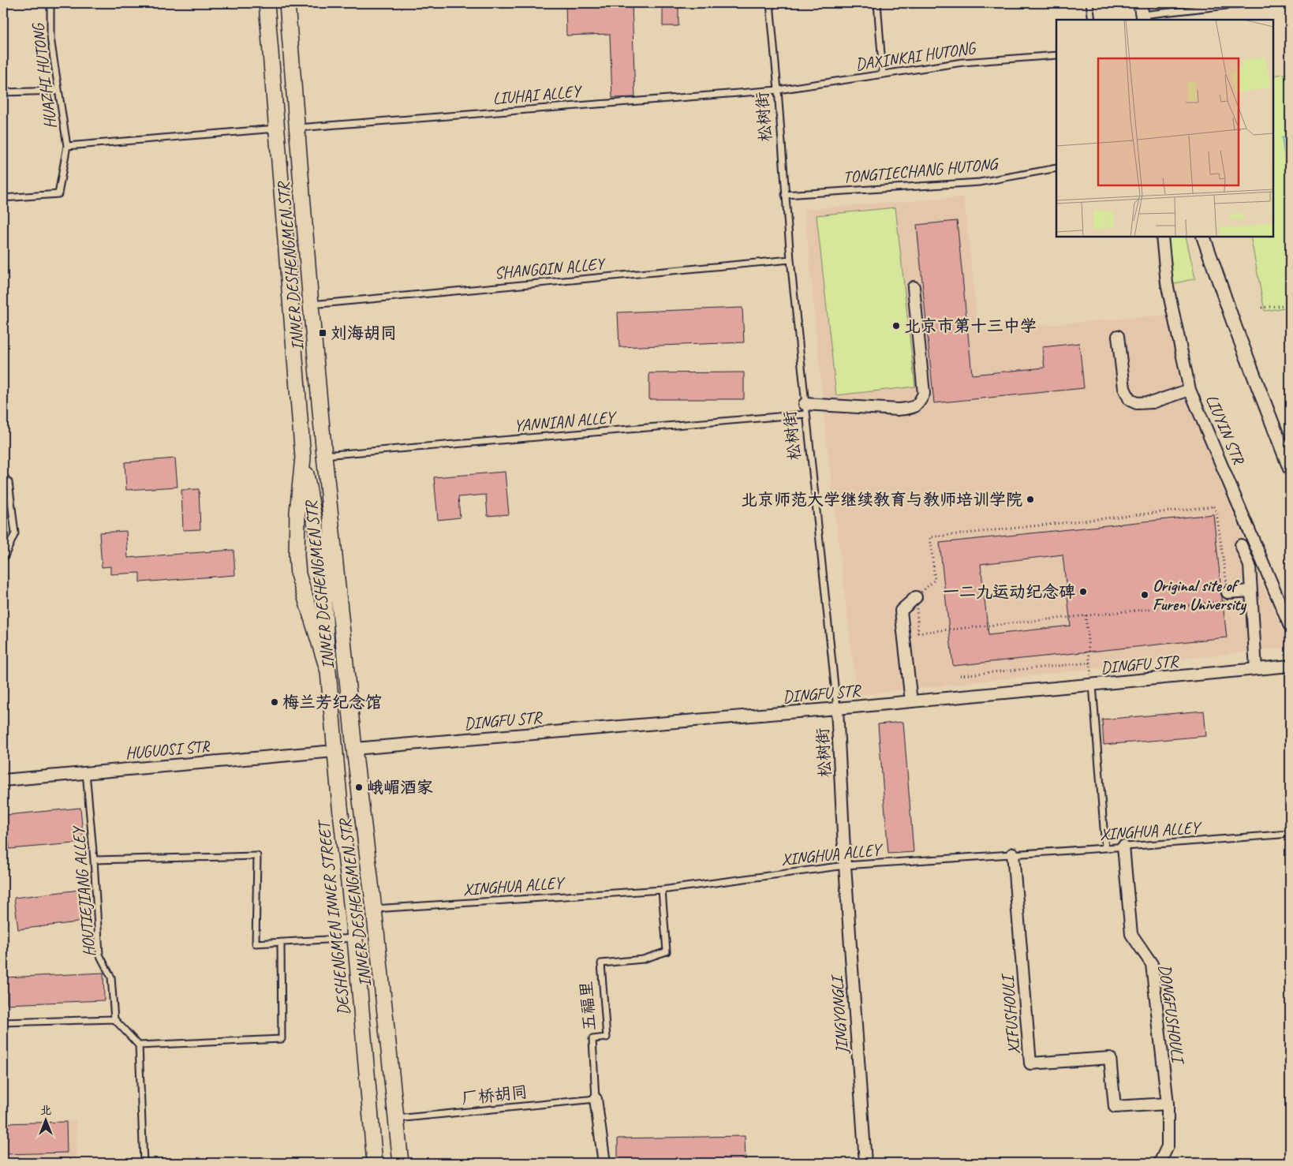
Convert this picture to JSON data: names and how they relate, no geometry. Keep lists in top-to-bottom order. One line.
{"streets":{"main road":["INNER DESHENGMEN STR","DESHENGMEN INNER STREET"],"street":["松树街","LIUYIN STR","DINGFU STR","HUGUOSI STR","五福里","DONGFUSHOULI","JINGYONGLI","XIFUSHOULI"],"lane":["DAXINKAI HUTONG","HUAZHI HUTONG","LIUHAI ALLEY","TONGTIECHANG HUTONG","SHANGQIN ALLEY","YANNIAN ALLEY","XINGHUA ALLEY","HOUTIEJIANG ALLEY","厂桥胡同"]},"crossings":[["DAXINKAI HUTONG","LIUHAI ALLEY"],["DAXINKAI HUTONG","松树街"],["LIUHAI ALLEY","松树街"],["LIUHAI ALLEY","INNER DESHENGMEN STR"],["松树街","TONGTIECHANG HUTONG"],["松树街","SHANGQIN ALLEY"],["松树街","YANNIAN ALLEY"],["松树街","DINGFU STR"],["松树街","XINGHUA ALLEY"],["松树街","JINGYONGLI"],["INNER DESHENGMEN STR","SHANGQIN ALLEY"],["INNER DESHENGMEN STR","YANNIAN ALLEY"],["INNER DESHENGMEN STR","DINGFU STR"],["INNER DESHENGMEN STR","XINGHUA ALLEY"],["INNER DESHENGMEN STR","厂桥胡同"],["HUGUOSI STR","HOUTIEJIANG ALLEY"],["HUGUOSI STR","DESHENGMEN INNER STREET"],["XINGHUA ALLEY","五福里"],["XINGHUA ALLEY","DONGFUSHOULI"],["XINGHUA ALLEY","JINGYONGLI"],["XINGHUA ALLEY","XIFUSHOULI"],["五福里","厂桥胡同"],["DONGFUSHOULI","XIFUSHOULI"]],"places":{"other":["北京市第十三中学","北京师范大学继续教育与教师培训学院","一二九运动纪念碑","Original site of Furen University","梅兰芳纪念馆","峨嵋酒家"],"transit":["刘海胡同"]},"north":"top"}
